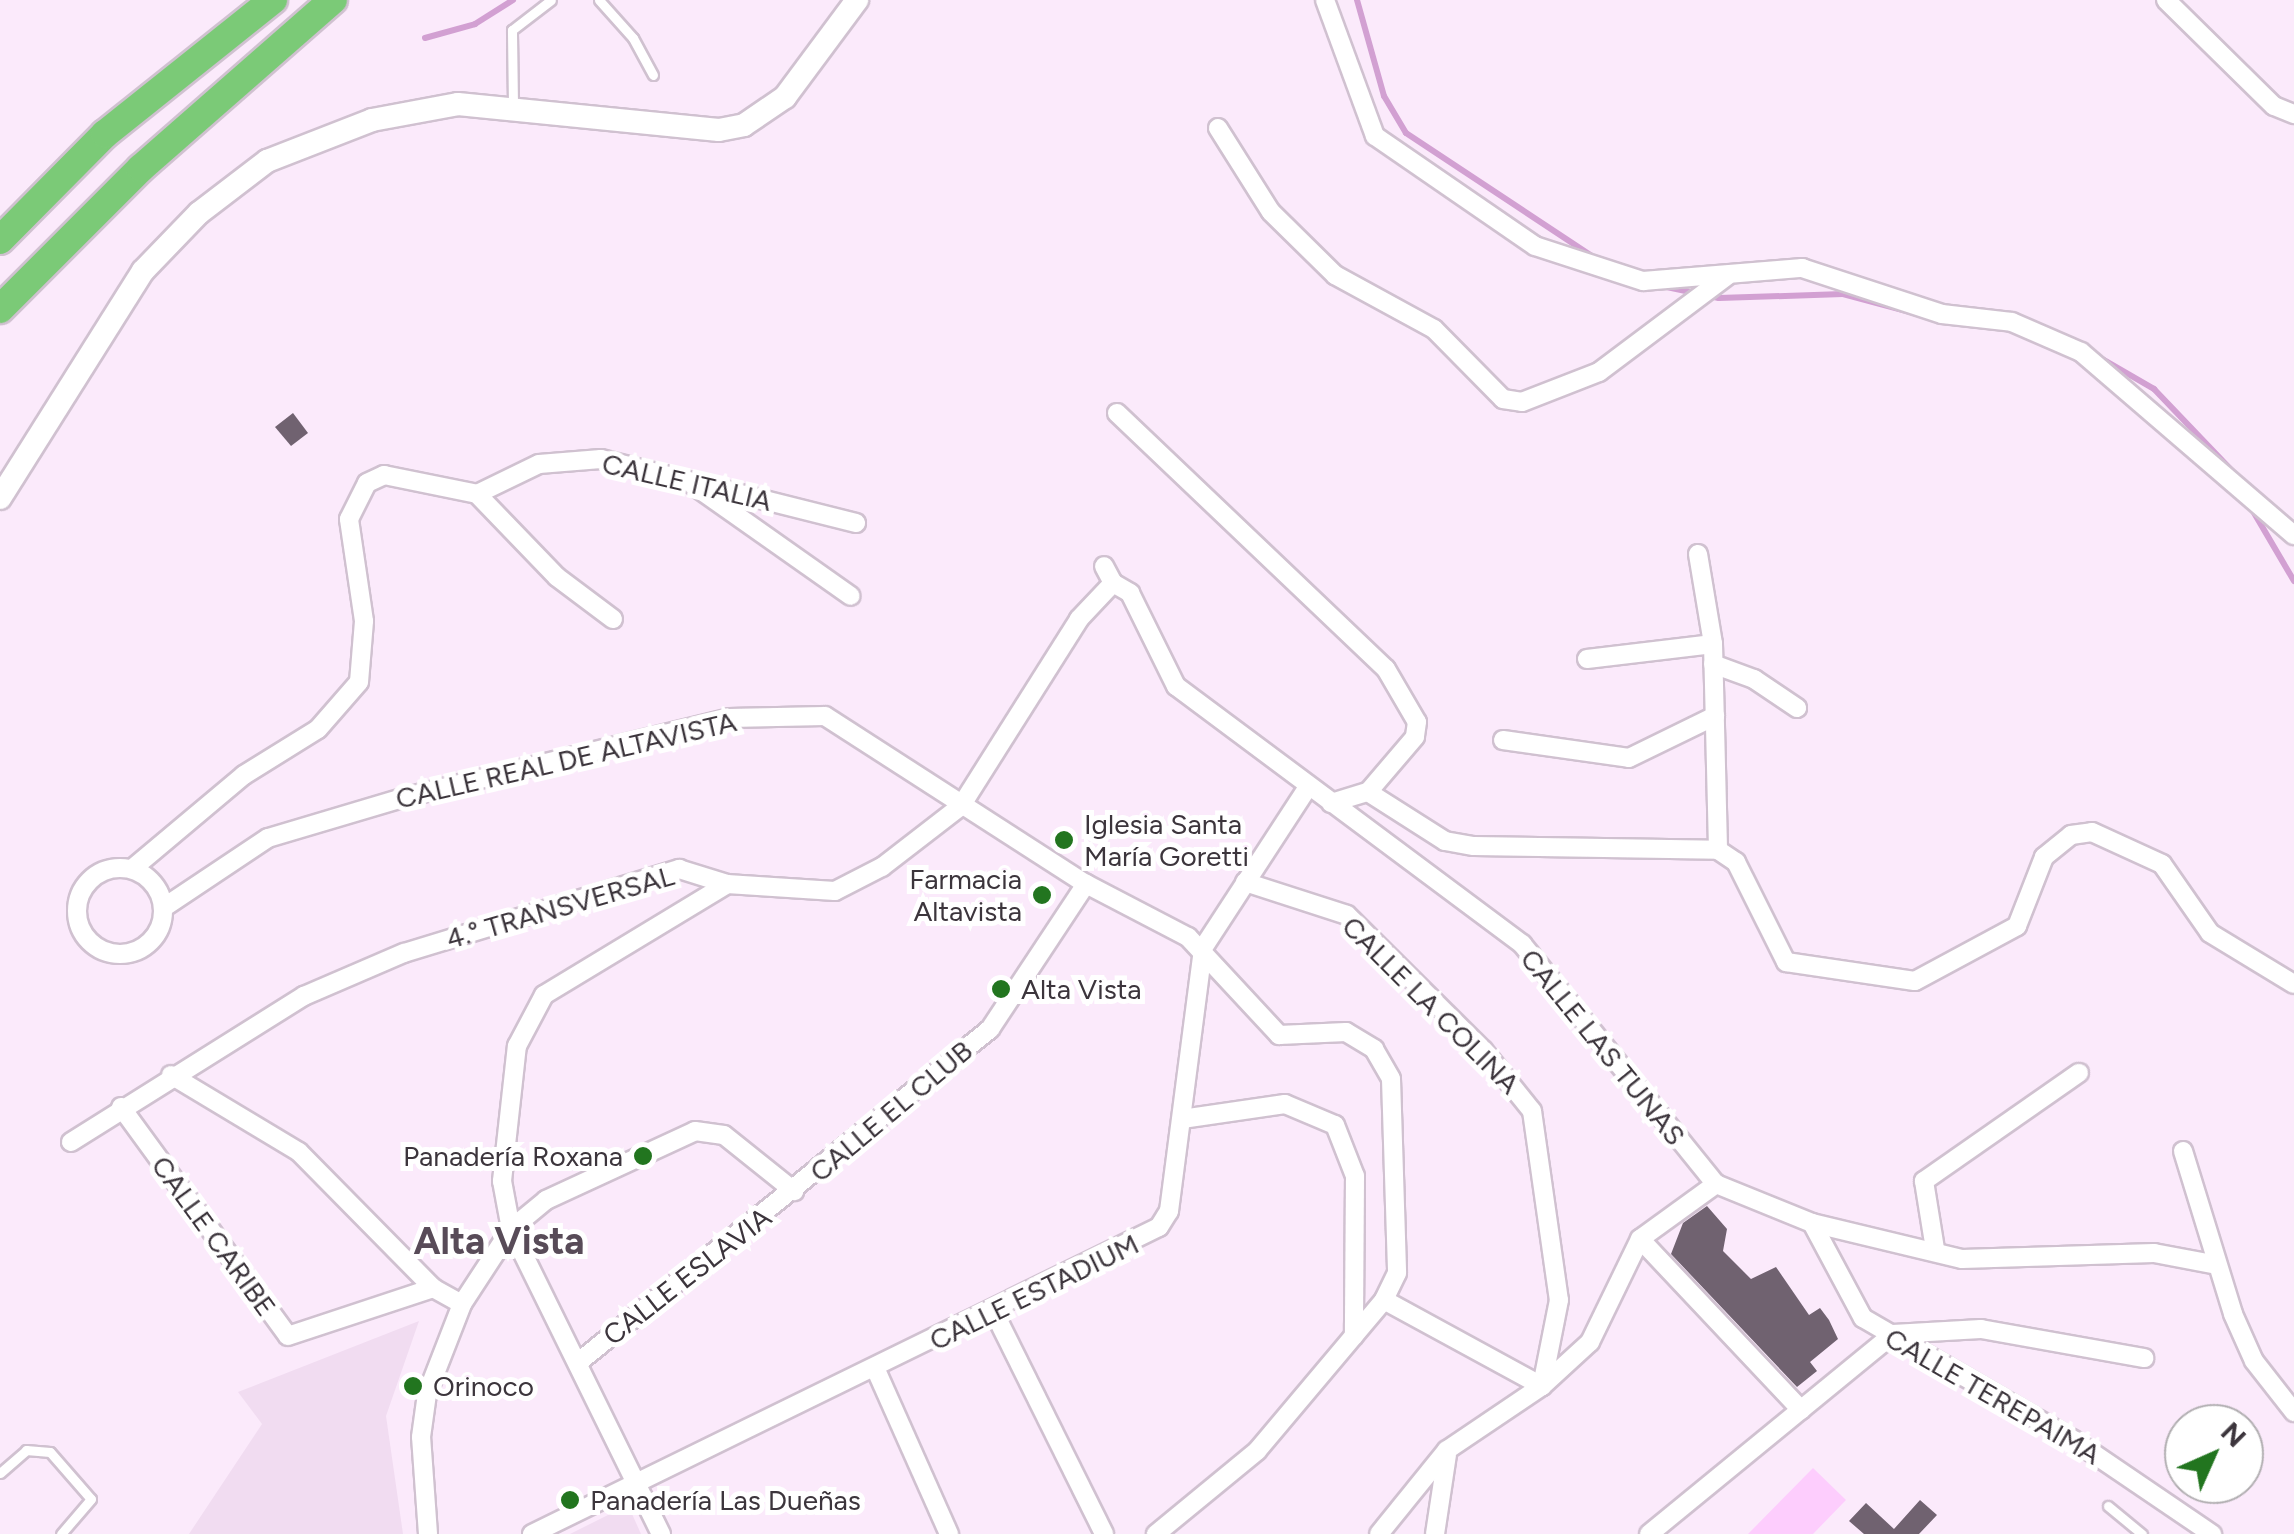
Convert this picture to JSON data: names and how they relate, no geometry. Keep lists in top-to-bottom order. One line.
{"streets":{"street":["CALLE ITALIA","CALLE REAL DE ALTAVISTA","4.° TRANSVERSAL","CALLE LA COLINA","CALLE LAS TUNAS","CALLE EL CLUB","CALLE CARIBE","CALLE ESLAVIA","CALLE ESTADIUM","CALLE TEREPAIMA"]},"crossings":[["CALLE REAL DE ALTAVISTA","4.° TRANSVERSAL"],["CALLE REAL DE ALTAVISTA","CALLE EL CLUB"],["CALLE REAL DE ALTAVISTA","CALLE ESTADIUM"],["4.° TRANSVERSAL","CALLE LAS TUNAS"],["4.° TRANSVERSAL","CALLE CARIBE"],["CALLE LA COLINA","CALLE ESTADIUM"],["CALLE LAS TUNAS","CALLE ESTADIUM"],["CALLE LAS TUNAS","CALLE TEREPAIMA"],["CALLE EL CLUB","CALLE ESLAVIA"]],"districts":["Alta Vista"],"places":["Iglesia Santa María Goretti","Farmacia Altavista","Alta Vista","Panadería Roxana","Orinoco","Panadería Las Dueñas"],"north":"top right"}
